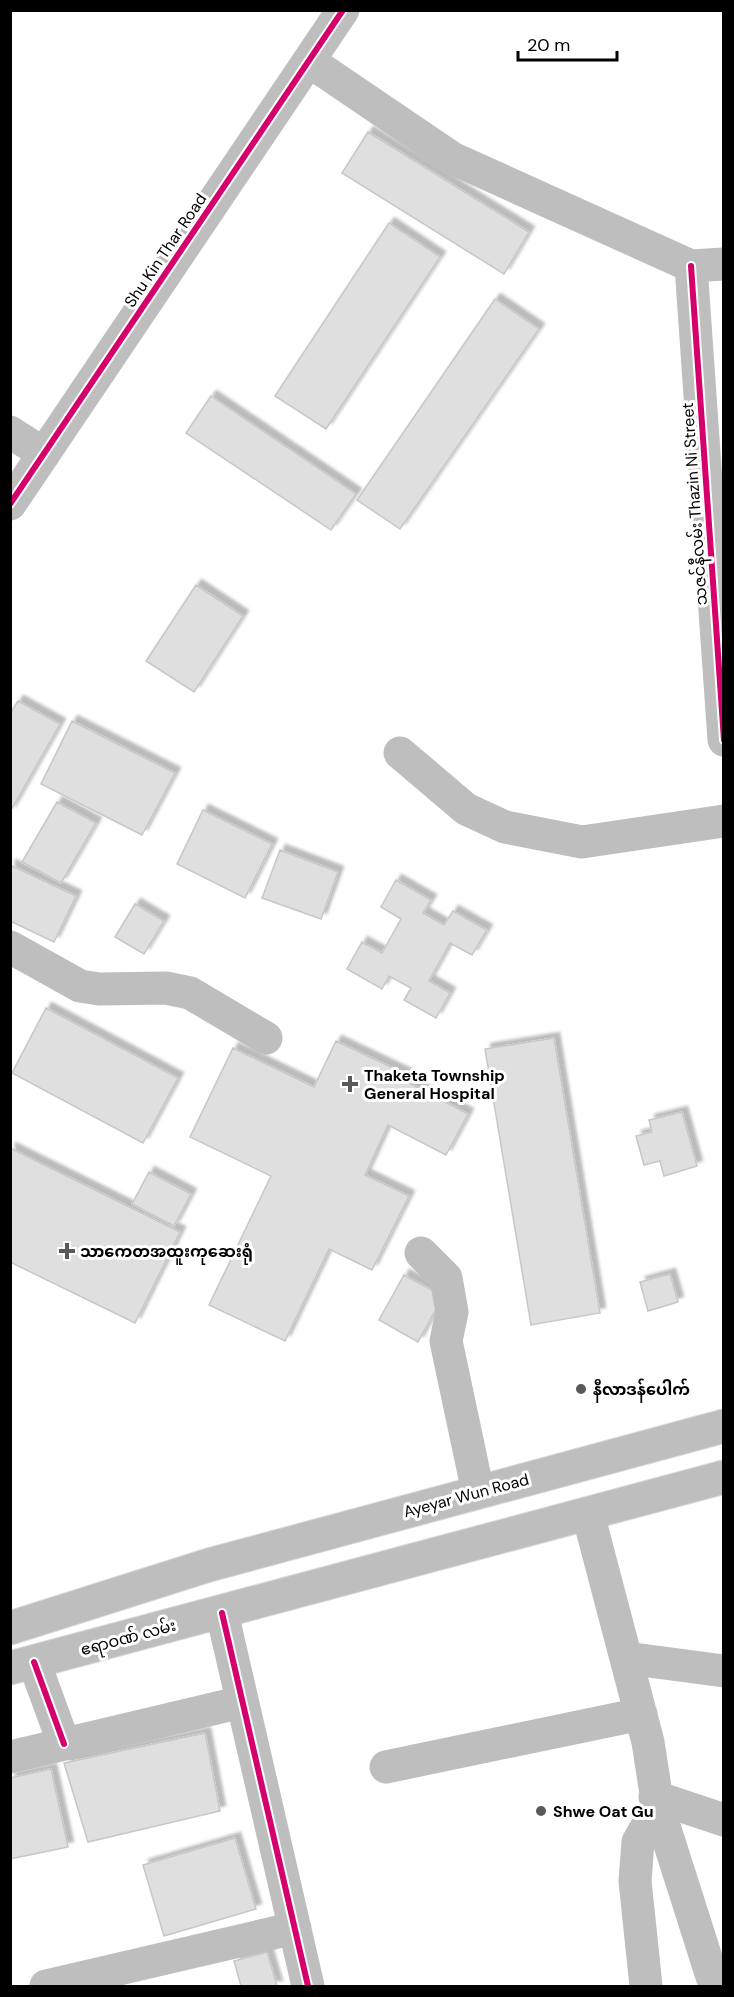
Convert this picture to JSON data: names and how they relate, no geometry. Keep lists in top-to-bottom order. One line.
{"streets":{"street":["Shu Kin Thar Road","သဇင်နီလမ်း Thazin Ni Street","Ayeyar Wun Road","ဧရာဝဏ် လမ်း"]},"places":{"health":["Thaketa Township General Hospital","သာကေတအထူးကုဆေးရုံ"],"other":["နီလာဒန်ပေါက်","Shwe Oat Gu"]},"scale_bar":"20 m"}
